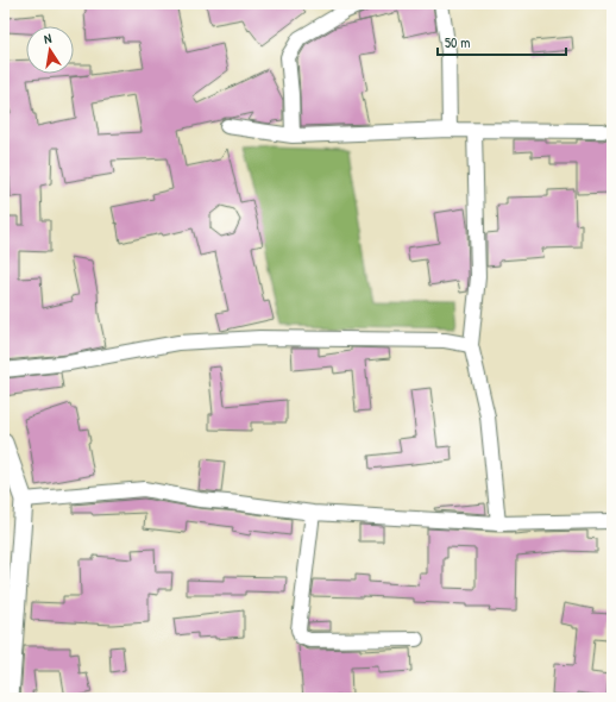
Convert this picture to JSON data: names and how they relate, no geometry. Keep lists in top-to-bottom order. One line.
{"scale_bar":"50 m","north":"top"}
